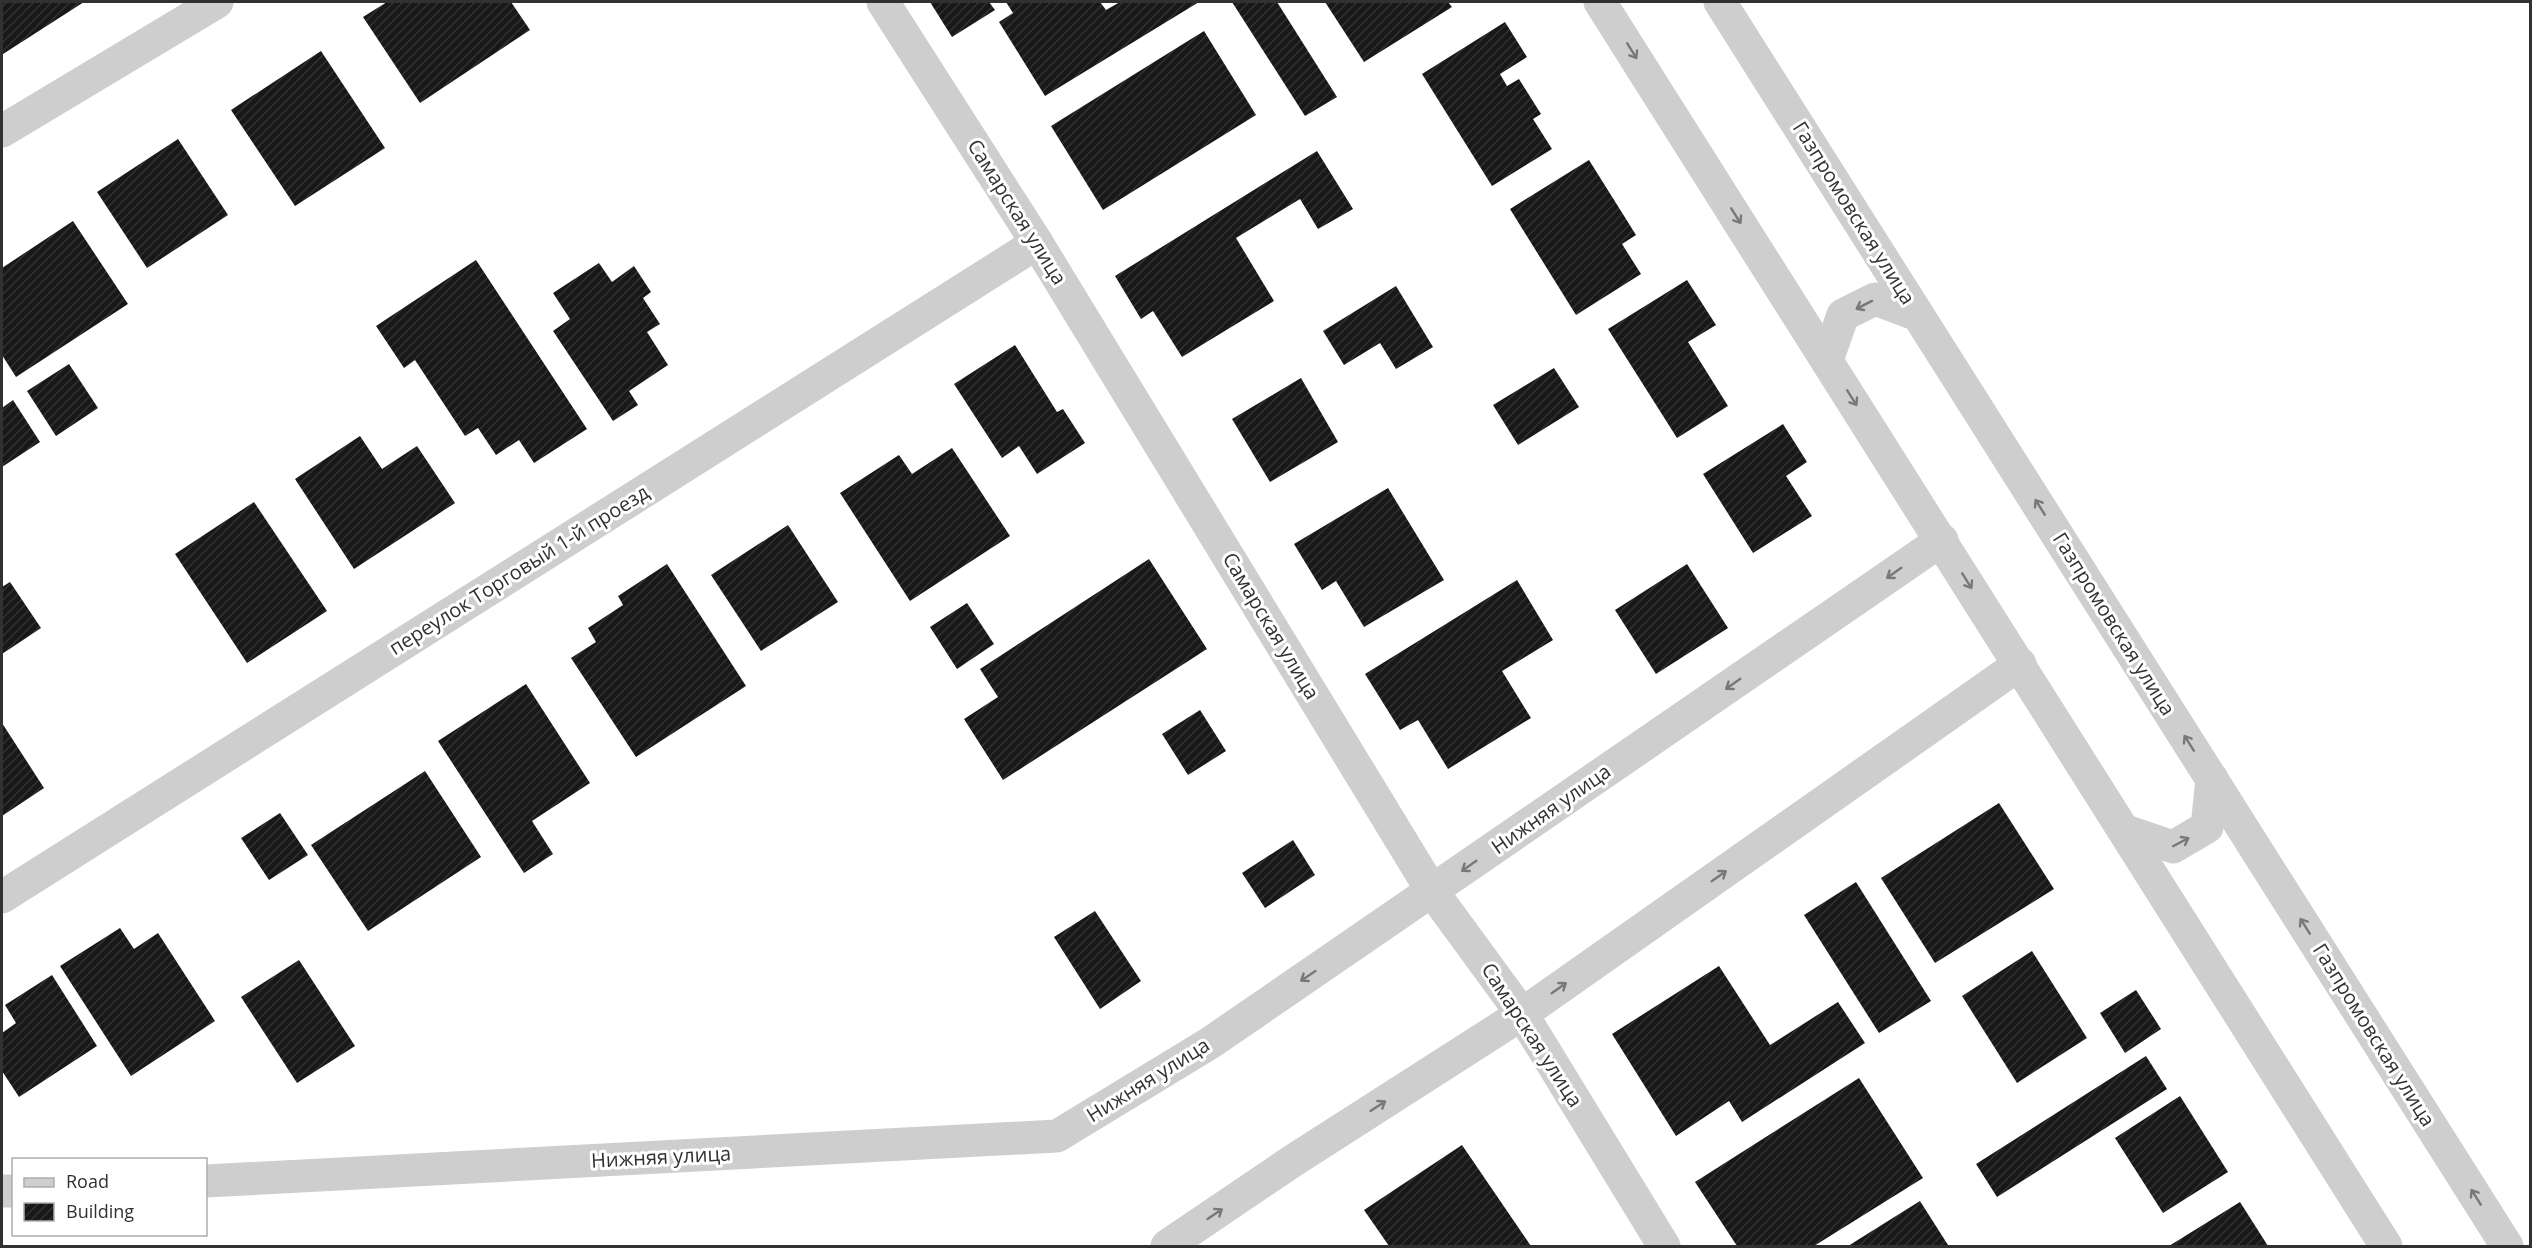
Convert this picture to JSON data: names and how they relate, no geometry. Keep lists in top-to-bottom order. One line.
{"streets":{"street":["Самарская улица","Газпромовская улица","переулок Торговый 1-й проезд","Нижняя улица"]},"crossings":[["Самарская улица","переулок Торговый 1-й проезд"],["Самарская улица","Нижняя улица"]],"legend":["Road","Building"]}
